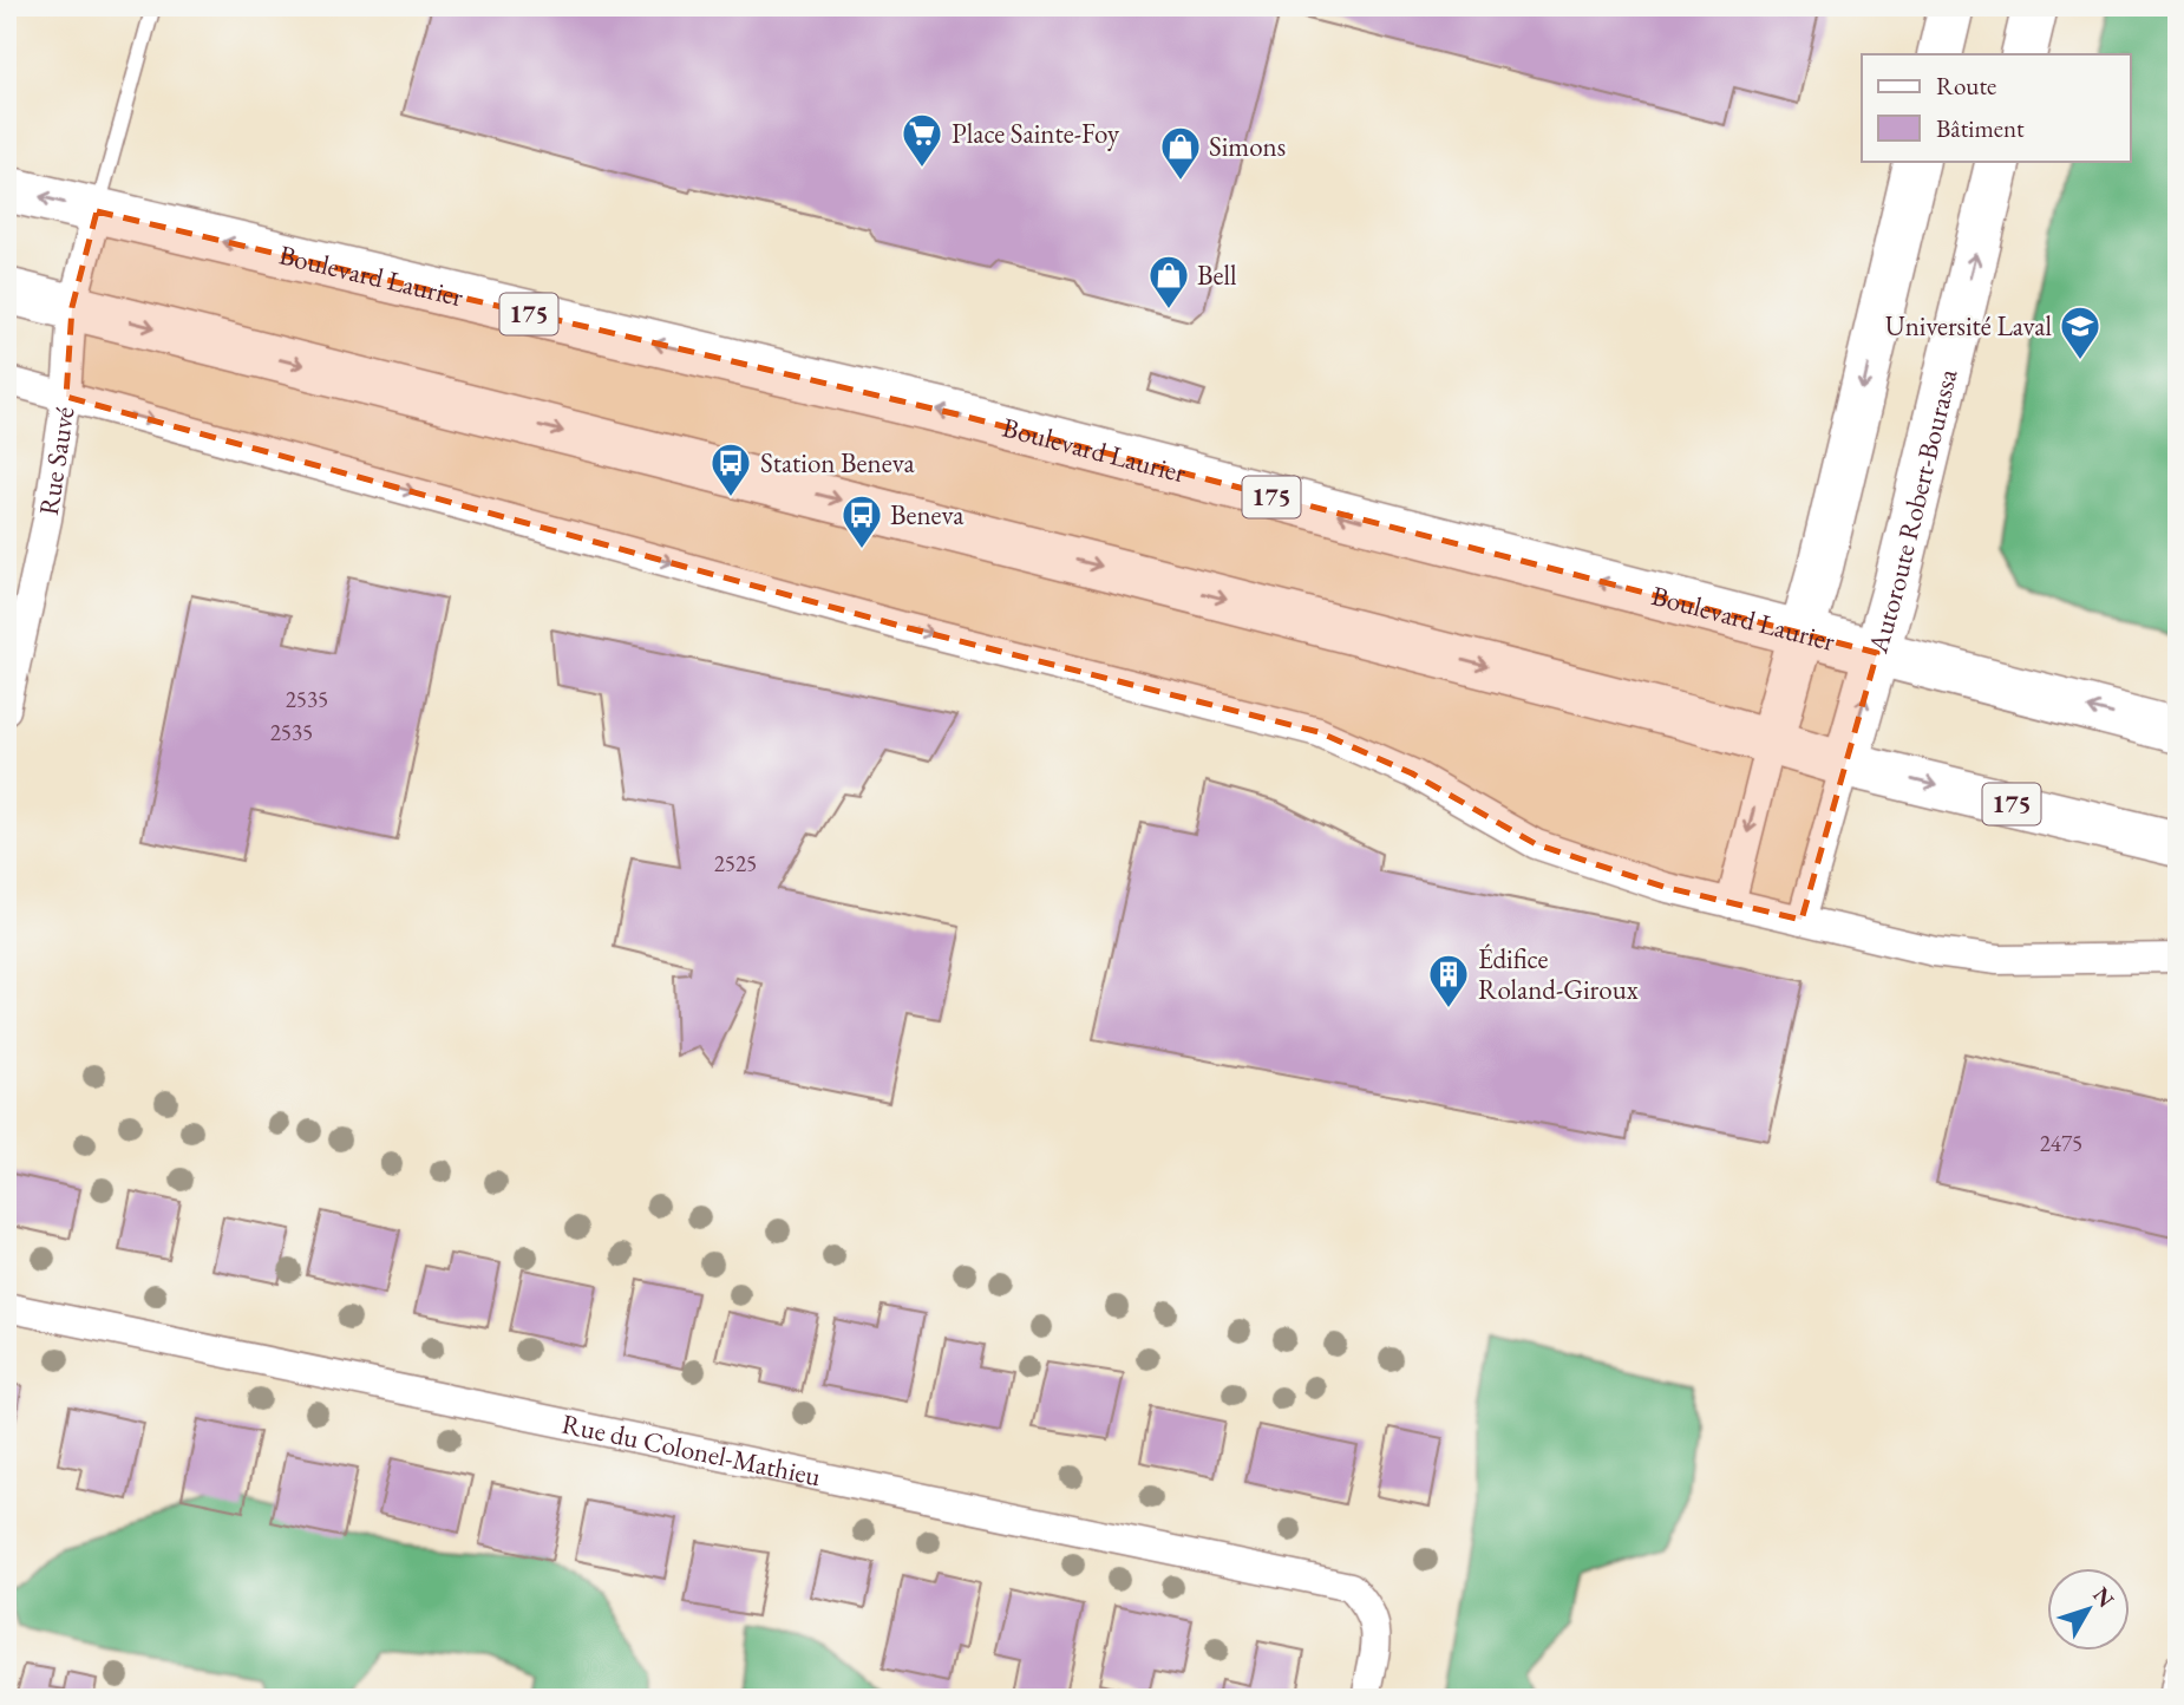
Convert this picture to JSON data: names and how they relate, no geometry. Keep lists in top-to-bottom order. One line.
{"streets":{"main road":["Boulevard Laurier","175","Autoroute Robert-Bourassa"],"street":["Rue Sauvé","Rue du Colonel-Mathieu"]},"crossings":[["Boulevard Laurier","Rue Sauvé"],["Boulevard Laurier","Autoroute Robert-Bourassa"],["175","Rue Sauvé"],["175","Autoroute Robert-Bourassa"]],"places":{"supermarket":["Place Sainte-Foy"],"shop":["Simons","Bell"],"school or university":["Université Laval"],"bus stop":["Station Beneva","Beneva"],"building":["Édifice Roland-Giroux"]},"house_numbers":["2535","2535","2525","2475"],"legend":["Route","Bâtiment"],"north":"top right"}
